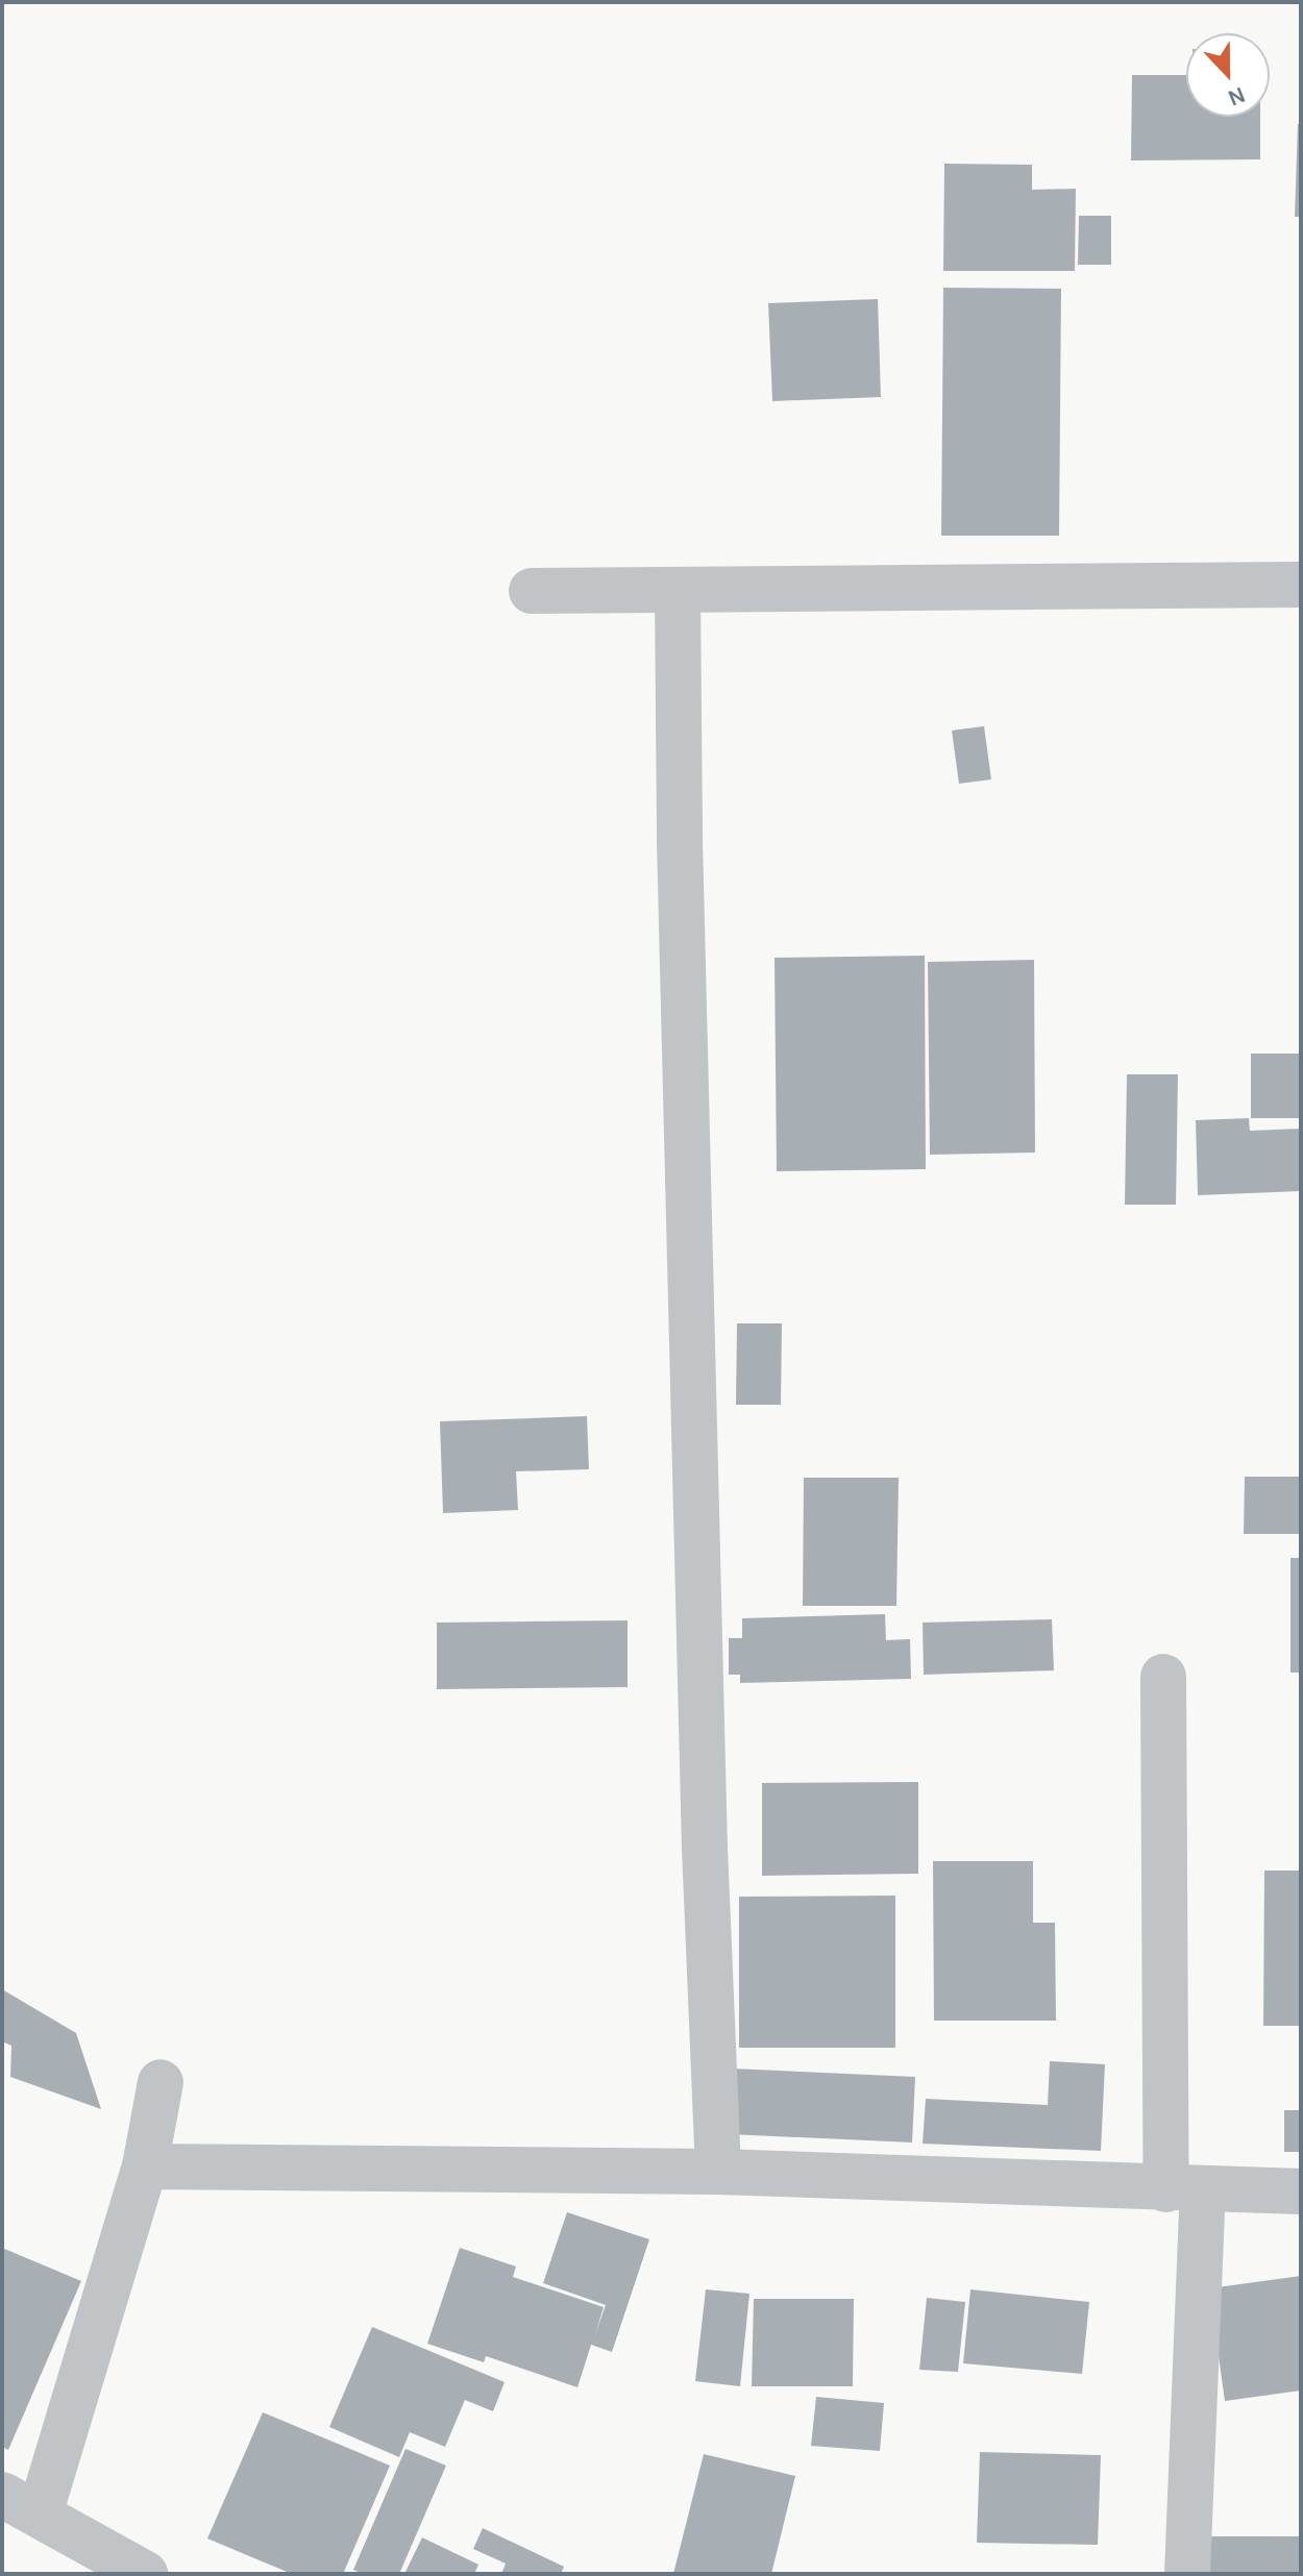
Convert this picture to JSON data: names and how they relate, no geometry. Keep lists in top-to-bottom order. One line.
{"north":"bottom"}
